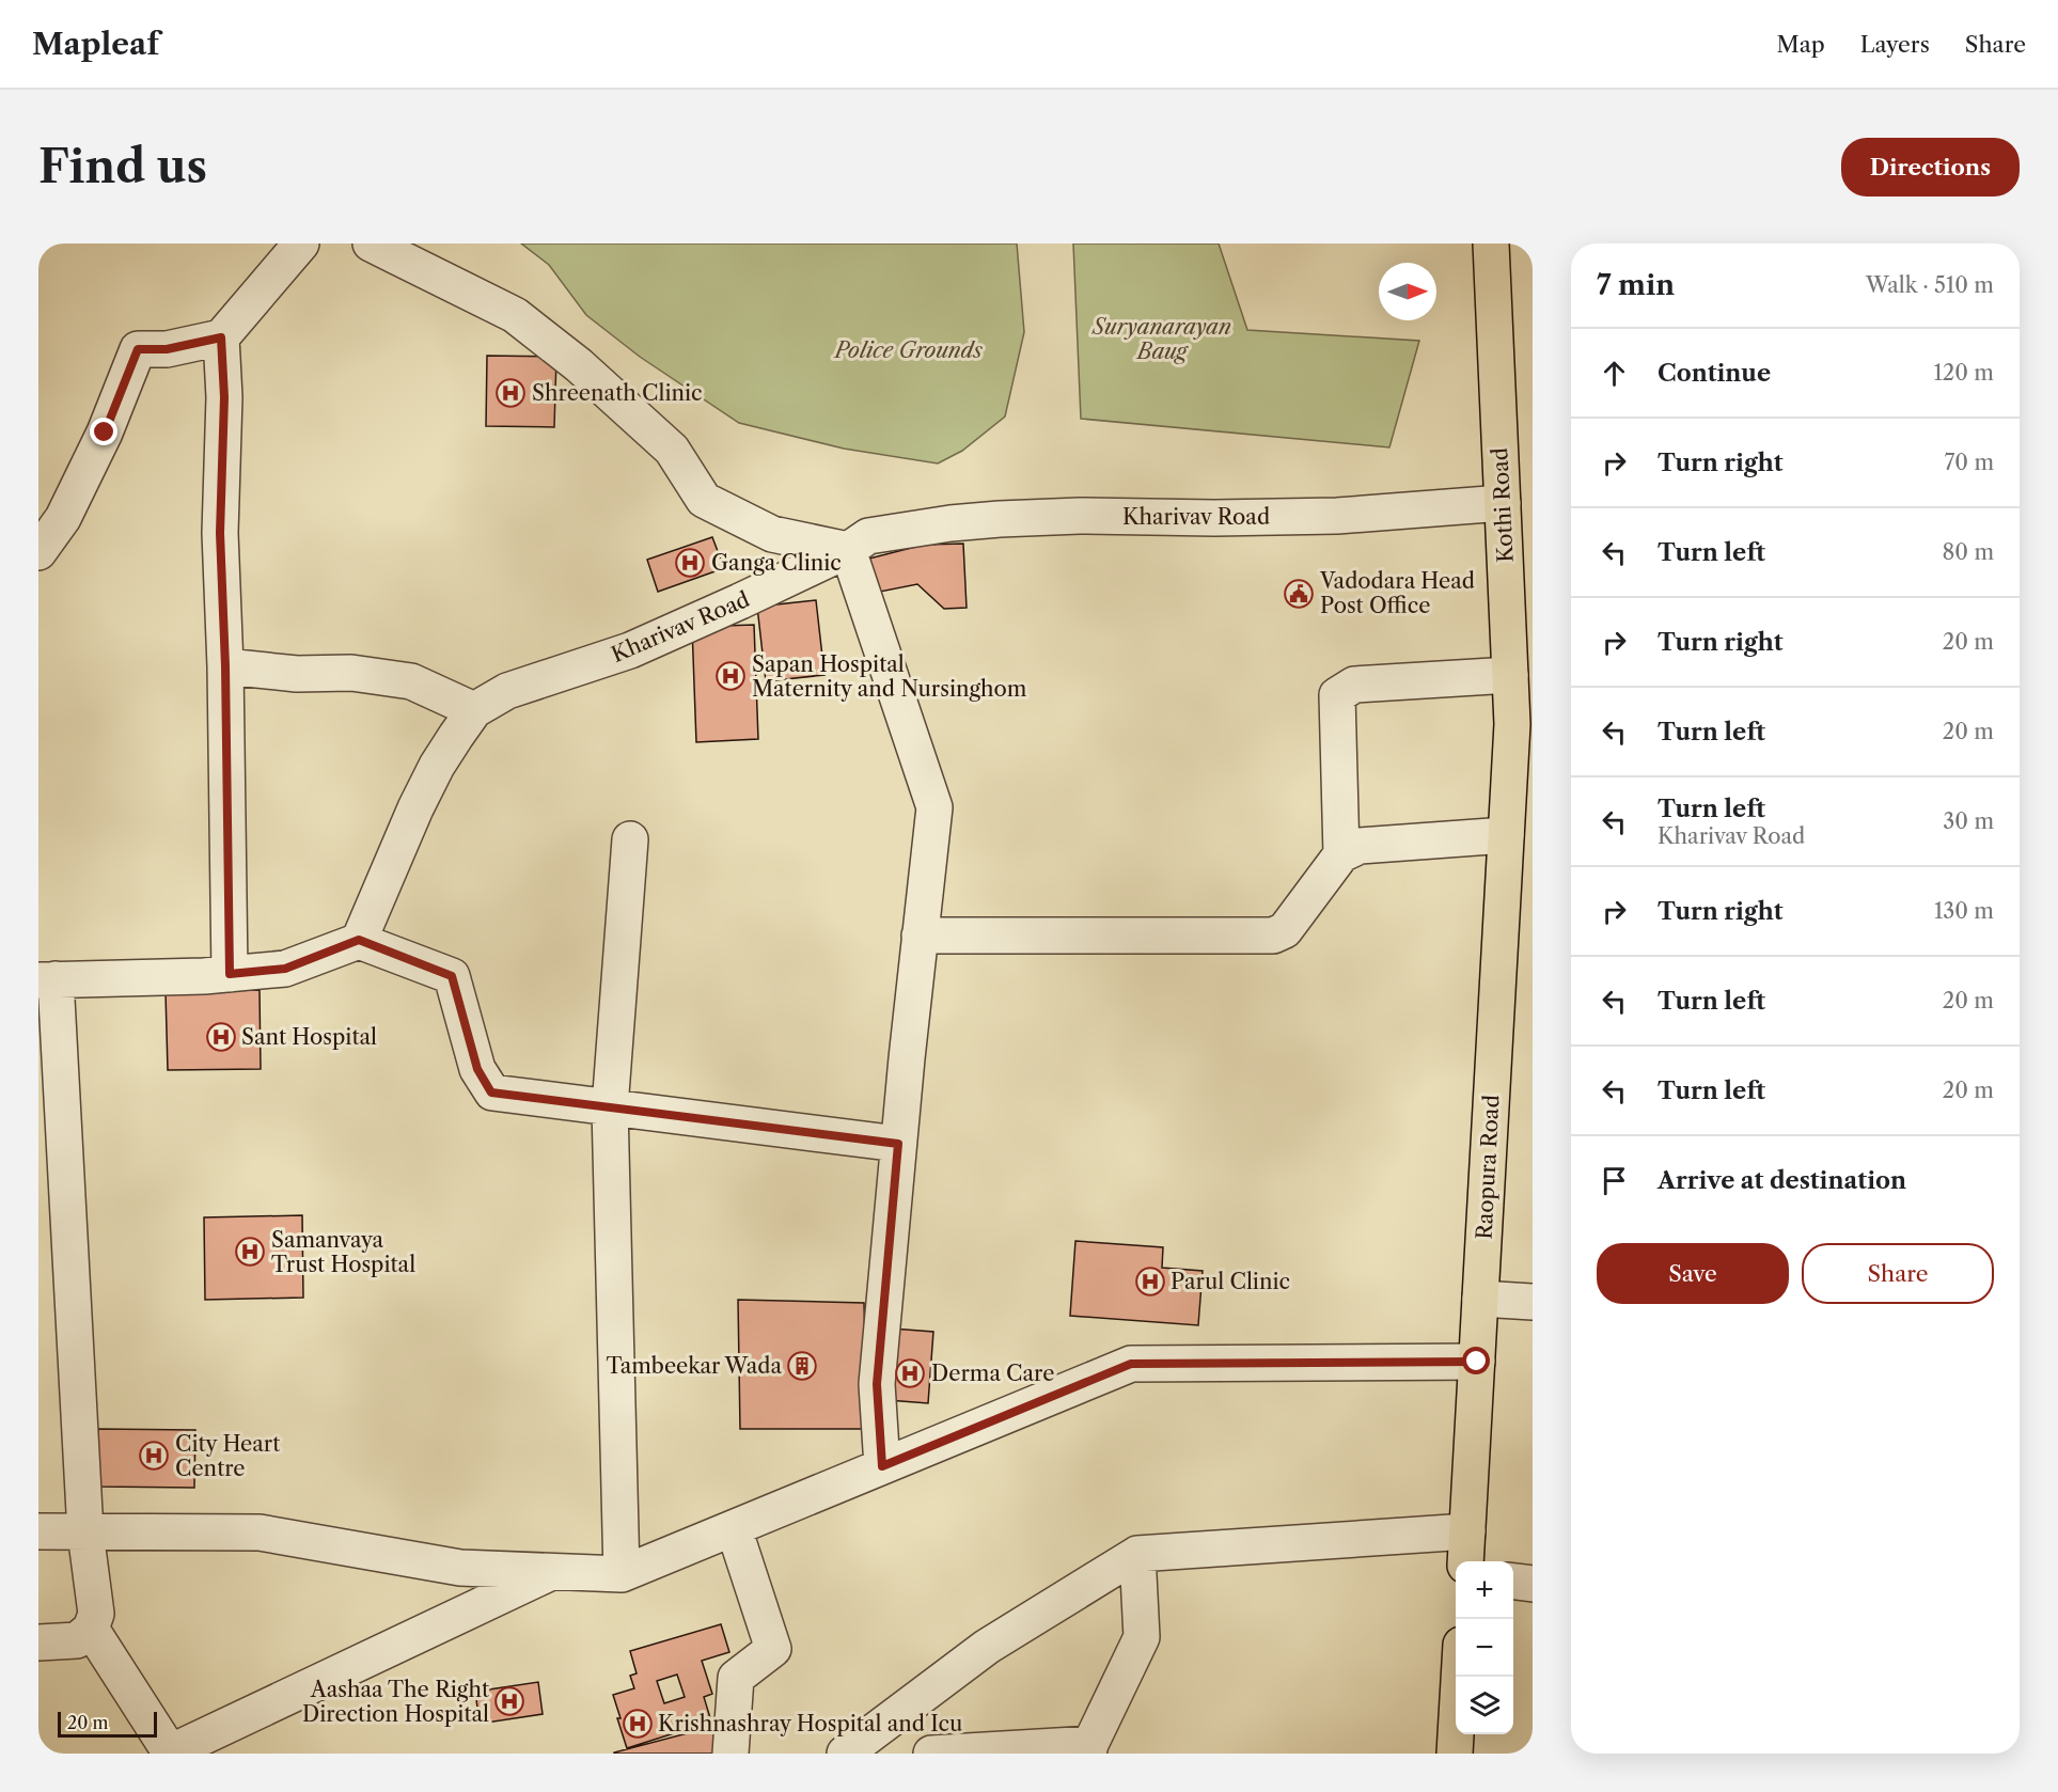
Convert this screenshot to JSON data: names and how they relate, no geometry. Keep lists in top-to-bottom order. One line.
{"streets":{"main road":["Kothi Road","Raopura Road"],"street":["Kharivav Road"]},"crossings":[["Kothi Road","Kharivav Road"],["Kothi Road","Raopura Road"]],"parks":["Suryanarayan Baug","Police Grounds"],"places":{"hospital":["Shreenath Clinic","Ganga Clinic","Sapan Hospital Maternity and Nursinghom","Sant Hospital","Samanvaya Trust Hospital","Parul Clinic","Derma Care","City Heart Centre","Aashaa The Right Direction Hospital","Krishnashray Hospital and Icu"],"public building":["Vadodara Head Post Office"],"building":["Tambeekar Wada"]},"scale_bar":"20 m","north":"right","page":{"header":"Mapleaf","nav":["Map","Layers","Share"],"buttons":["Directions",["Save","Share"]],"title":"Find us","heading":["7 min","Walk · 510 m"],"list":[["Continue","120 m"],["Turn right","70 m"],["Turn left","80 m"],["Turn right","20 m"],["Turn left","20 m"],["Turn left","Kharivav Road","30 m"],["Turn right","130 m"],["Turn left","20 m"],["Turn left","20 m"],"Arrive at destination"],"map_buttons":["+","−"],"scale":"20 m"}}
